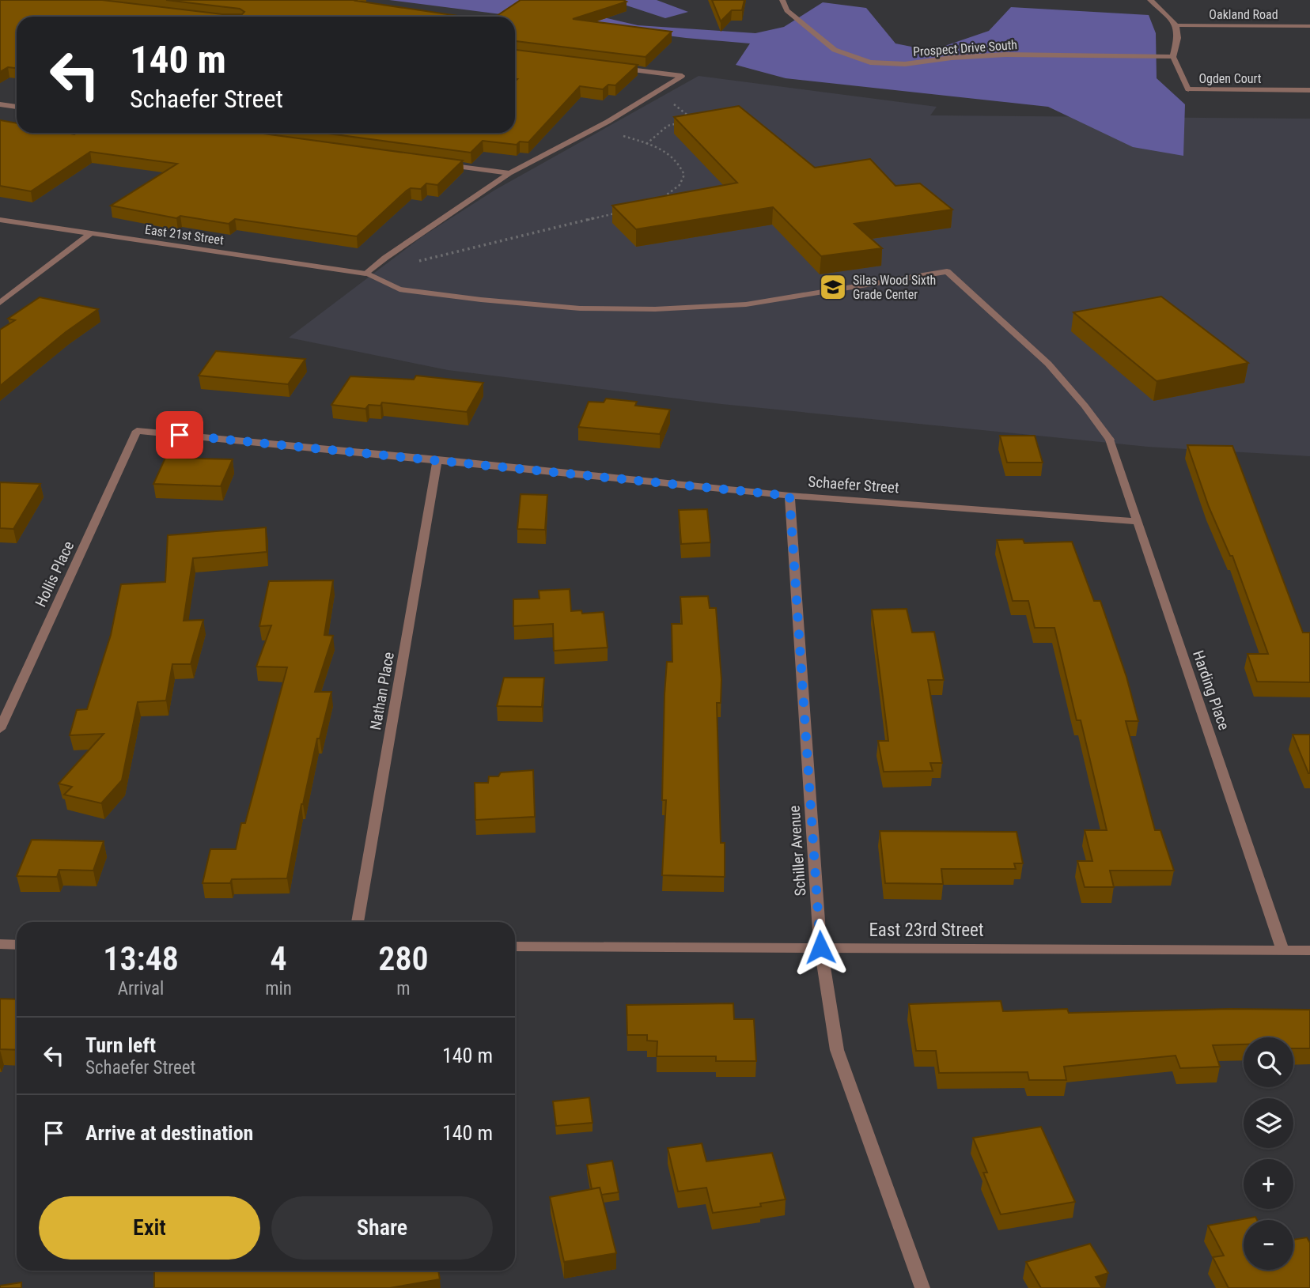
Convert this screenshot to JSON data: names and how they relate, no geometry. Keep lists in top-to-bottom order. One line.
{"streets":{"street":["Oakland Road","Prospect Drive South","Ogden Court","East 21st Street","Schaefer Street","Hollis Place","Harding Place","Nathan Place","Schiller Avenue","East 23rd Street"]},"crossings":[["Prospect Drive South","Ogden Court"],["East 21st Street","Harding Place"],["Schaefer Street","Hollis Place"],["Schaefer Street","Harding Place"],["Schaefer Street","Nathan Place"],["Schaefer Street","Schiller Avenue"],["Harding Place","East 23rd Street"],["Schiller Avenue","East 23rd Street"]],"places":{"school or university":["Silas Wood Sixth Grade Center"]},"page":{"turn":["140 m","Schaefer Street"],"eta":["13:48","Arrival","4","min","280","m"],"list":[{"name":"Turn left","note":"Schaefer Street","value":"140 m"},{"name":"Arrive at destination","value":"140 m"}],"map_buttons":["+","−"],"buttons":["Exit","Share"]}}
